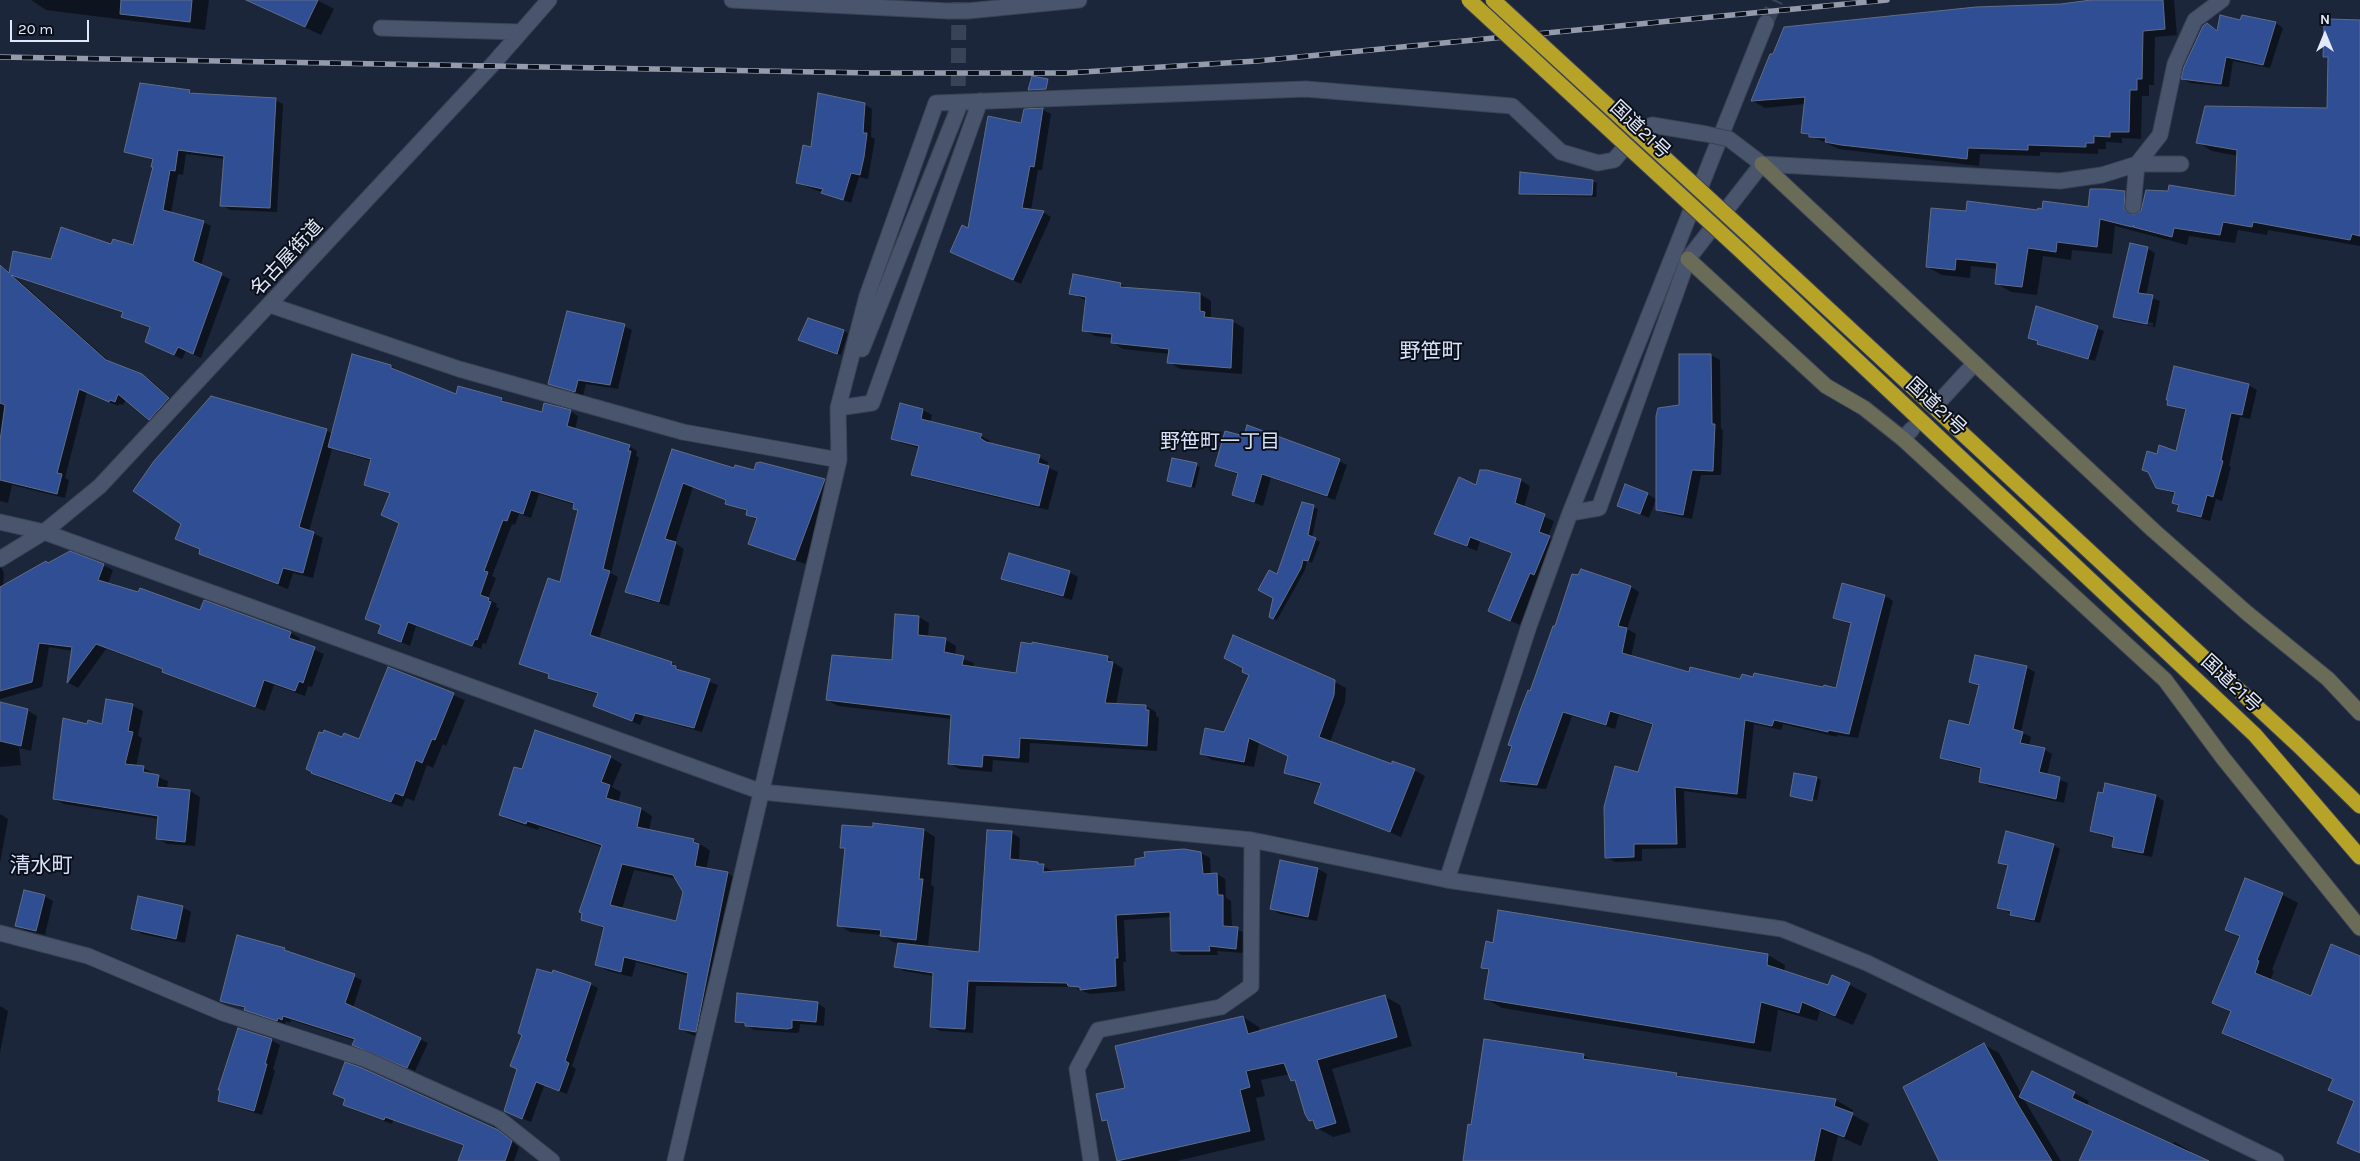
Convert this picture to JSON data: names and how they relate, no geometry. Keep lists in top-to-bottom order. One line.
{"streets":{"highway":["国道21号"],"street":["名古屋街道"]},"districts":["野笹町","野笹町一丁目","清水町"],"scale_bar":"20 m","north":"top"}
